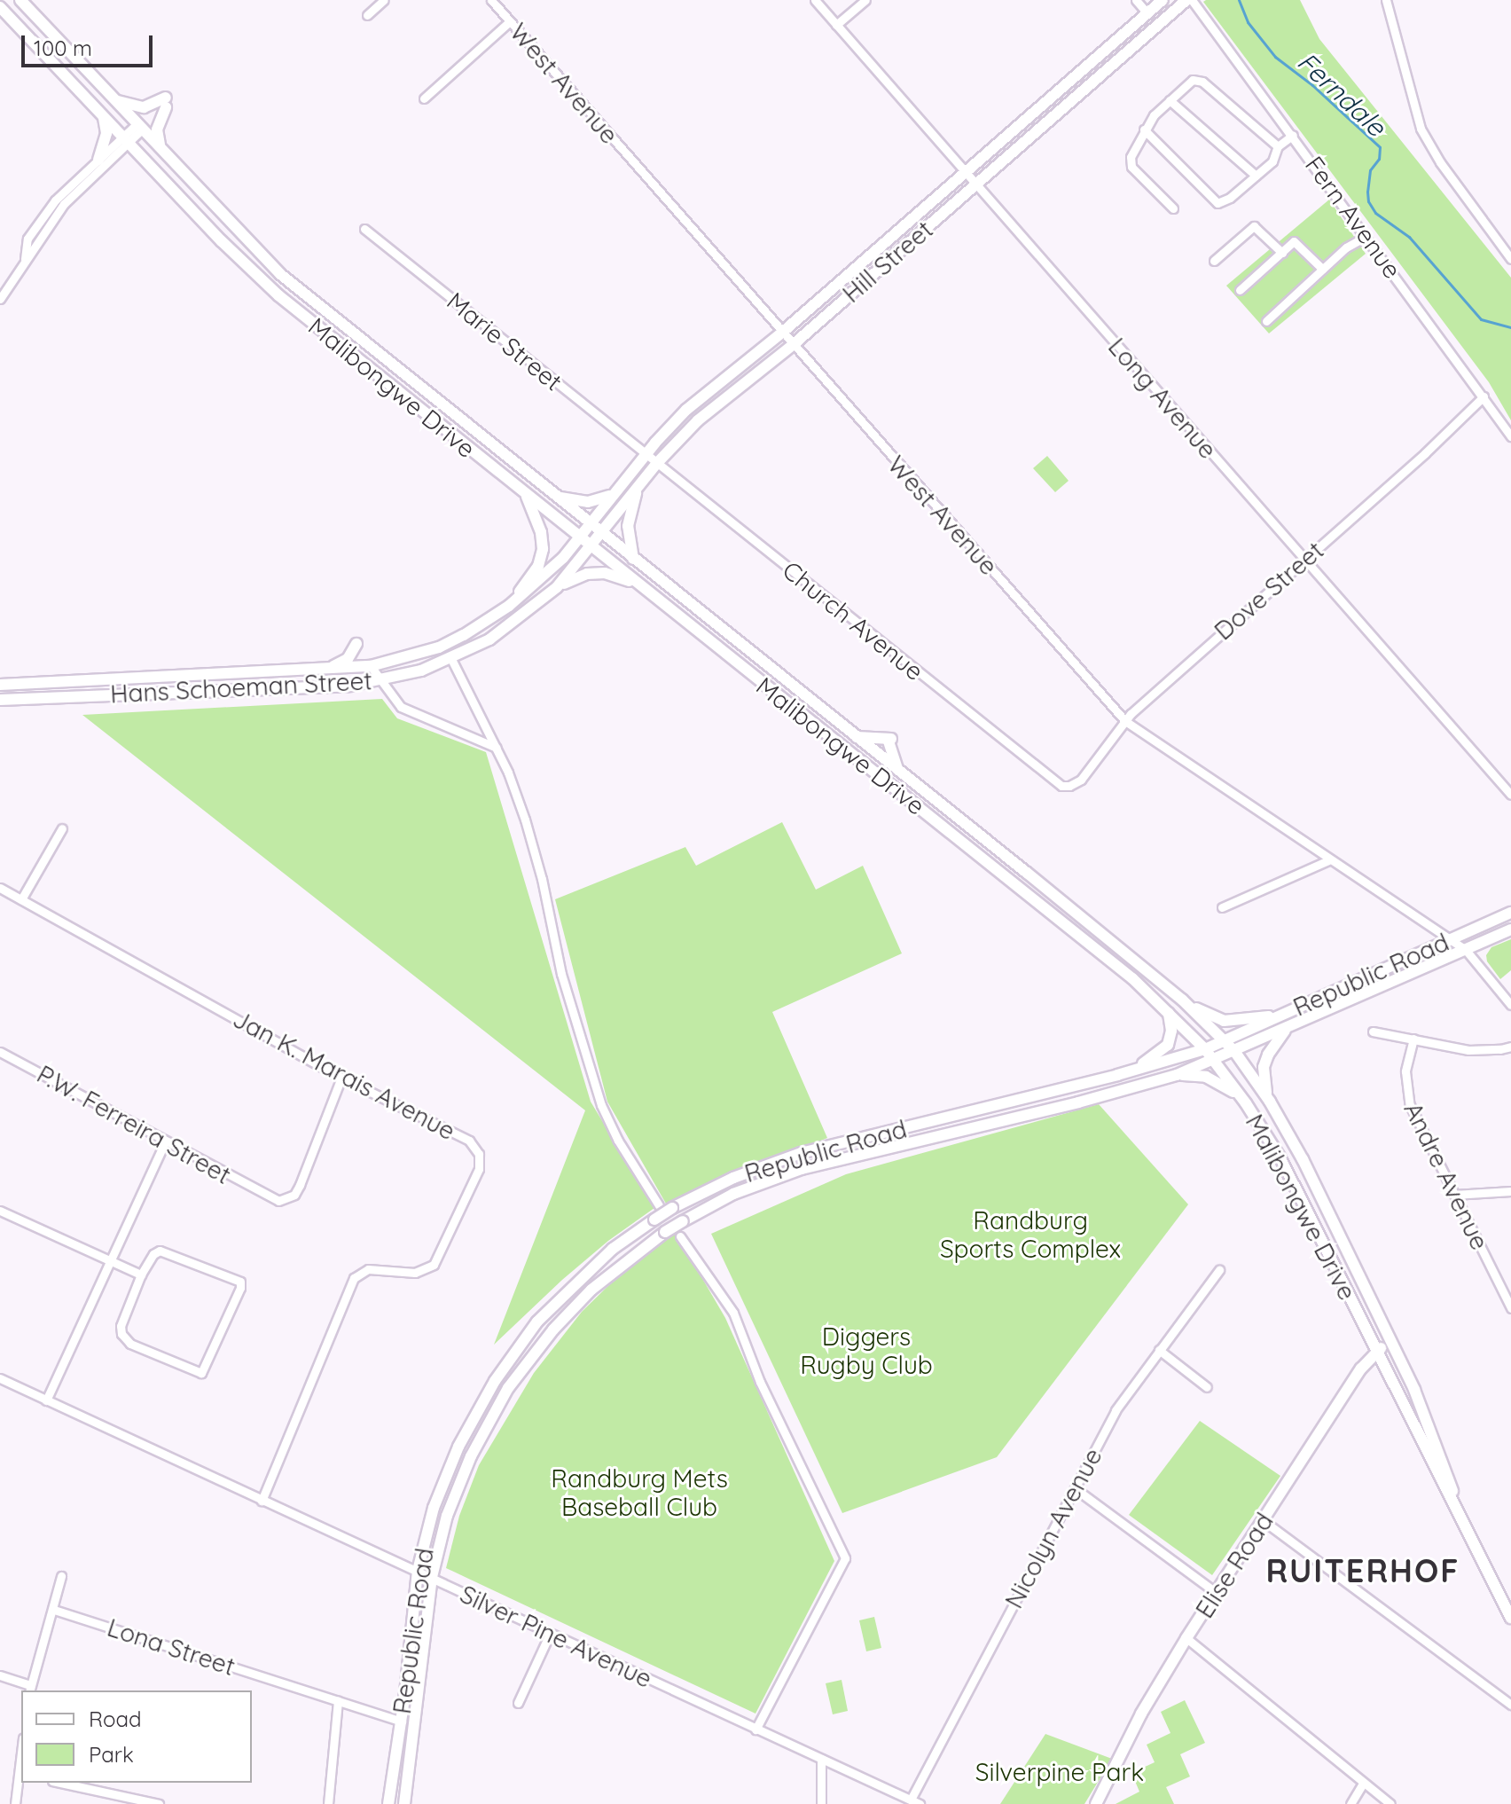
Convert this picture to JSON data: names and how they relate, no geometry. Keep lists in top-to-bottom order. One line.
{"streets":{"main road":["Hill Street","Malibongwe Drive","Hans Schoeman Street","Republic Road","Elise Road"],"street":["West Avenue","Fern Avenue","Marie Street","Long Avenue","Dove Street","Church Avenue","Jan K. Marais Avenue","P.W. Ferreira Street","Andre Avenue","Nicolyn Avenue","Silver Pine Avenue","Lona Street"]},"crossings":[["West Avenue","Hill Street"],["West Avenue","Dove Street"],["West Avenue","Republic Road"],["Fern Avenue","Hill Street"],["Fern Avenue","Dove Street"],["Hill Street","Marie Street"],["Hill Street","Malibongwe Drive"],["Hill Street","Long Avenue"],["Hill Street","Church Avenue"],["Hill Street","Hans Schoeman Street"],["Marie Street","Church Avenue"],["Malibongwe Drive","Hans Schoeman Street"],["Malibongwe Drive","Republic Road"],["Malibongwe Drive","Elise Road"],["Long Avenue","Dove Street"],["Dove Street","Church Avenue"],["Republic Road","Silver Pine Avenue"],["Republic Road","Lona Street"],["Jan K. Marais Avenue","P.W. Ferreira Street"],["Jan K. Marais Avenue","Silver Pine Avenue"],["Nicolyn Avenue","Silver Pine Avenue"]],"districts":["RUITERHOF"],"water":["Ferndale"],"parks":["Randburg Sports Complex","Diggers Rugby Club","Randburg Mets Baseball Club","Silverpine Park"],"legend":["Road","Park"],"scale_bar":"100 m"}
